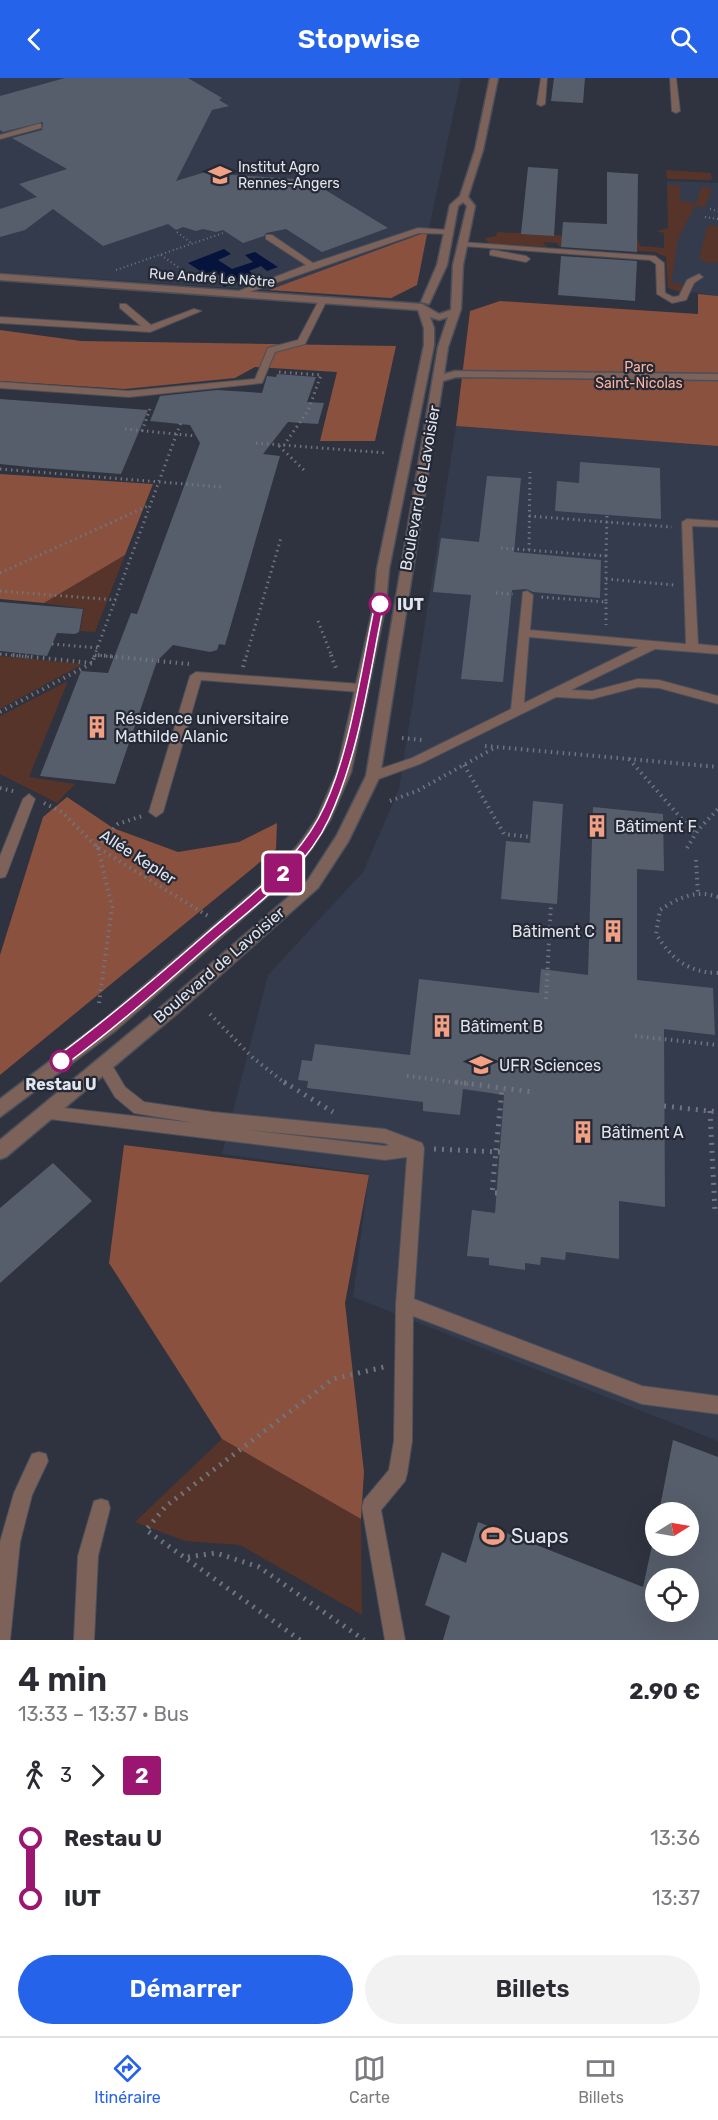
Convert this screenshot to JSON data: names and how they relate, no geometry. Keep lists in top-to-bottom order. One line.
{"streets":{"street":["Rue André Le Nôtre","Boulevard de Lavoisier"],"path":["Allée Kepler"]},"crossings":[["Rue André Le Nôtre","Boulevard de Lavoisier"]],"parks":["Parc Saint-Nicolas"],"places":{"school or university":["Institut Agro Rennes-Angers","UFR Sciences"],"other":["IUT","Restau U"],"building":["Résidence universitaire Mathilde Alanic","Bâtiment F","Bâtiment C","Bâtiment B","Bâtiment A"],"sports":["Suaps"]},"lines":["bus line 2"],"north":"right","page":{"header":"Stopwise","on_map":"2","heading":["4 min","13:33 – 13:37 · Bus","2.90 €"],"legs":["3","2"],"list":[{"name":"Restau U","value":"13:36"},{"name":"IUT","value":"13:37"}],"buttons":["Démarrer","Billets"],"tabs":["Itinéraire","Carte","Billets"]}}
